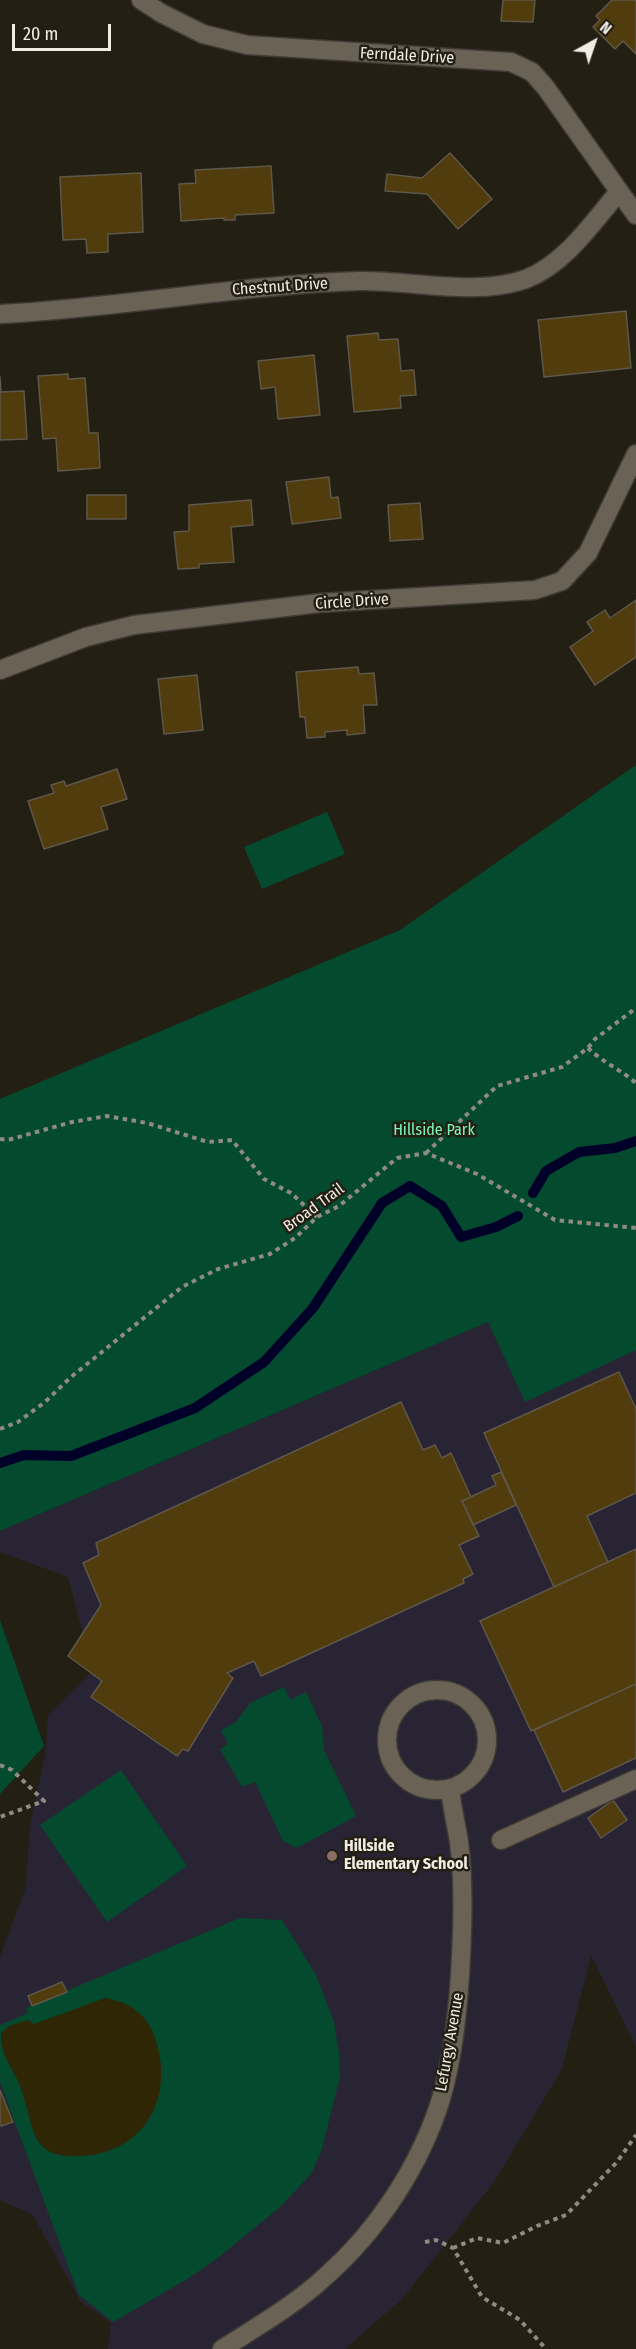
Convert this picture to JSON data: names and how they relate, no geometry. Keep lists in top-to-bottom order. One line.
{"streets":{"street":["Ferndale Drive","Chestnut Drive","Circle Drive","Lefurgy Avenue"],"path":["Broad Trail"]},"crossings":[["Ferndale Drive","Chestnut Drive"]],"parks":["Hillside Park"],"places":["Hillside Elementary School"],"scale_bar":"20 m","north":"top right"}
